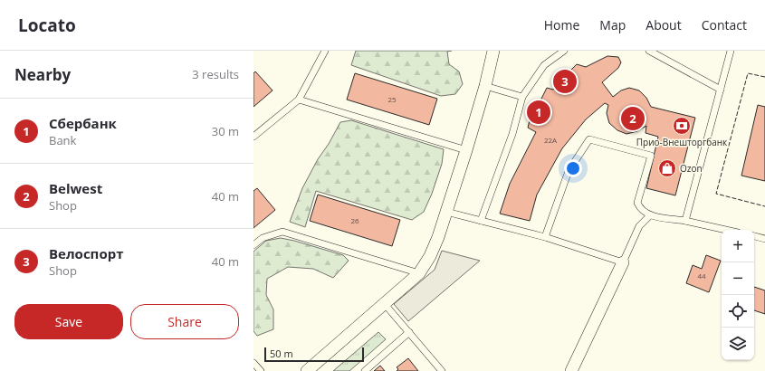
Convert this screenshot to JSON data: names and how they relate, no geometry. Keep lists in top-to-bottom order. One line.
{"places":{"bank":["Прио-Внешторгбанк"],"shop":["Ozon"]},"house_numbers":["25","22А","26","44"],"scale_bar":"50 m","page":{"header":"Locato","nav":["Home","Map","About","Contact"],"heading":["Nearby","3 results"],"pins":["3","1","2"],"list":[{"mark":"1","name":"Сбербанк","note":"Bank","value":"30 m"},{"mark":"2","name":"Belwest","note":"Shop","value":"40 m"},{"mark":"3","name":"Велоспорт","note":"Shop","value":"40 m"}],"map_buttons":["+","−"],"buttons":["Save","Share"],"scale":"50 m"}}
